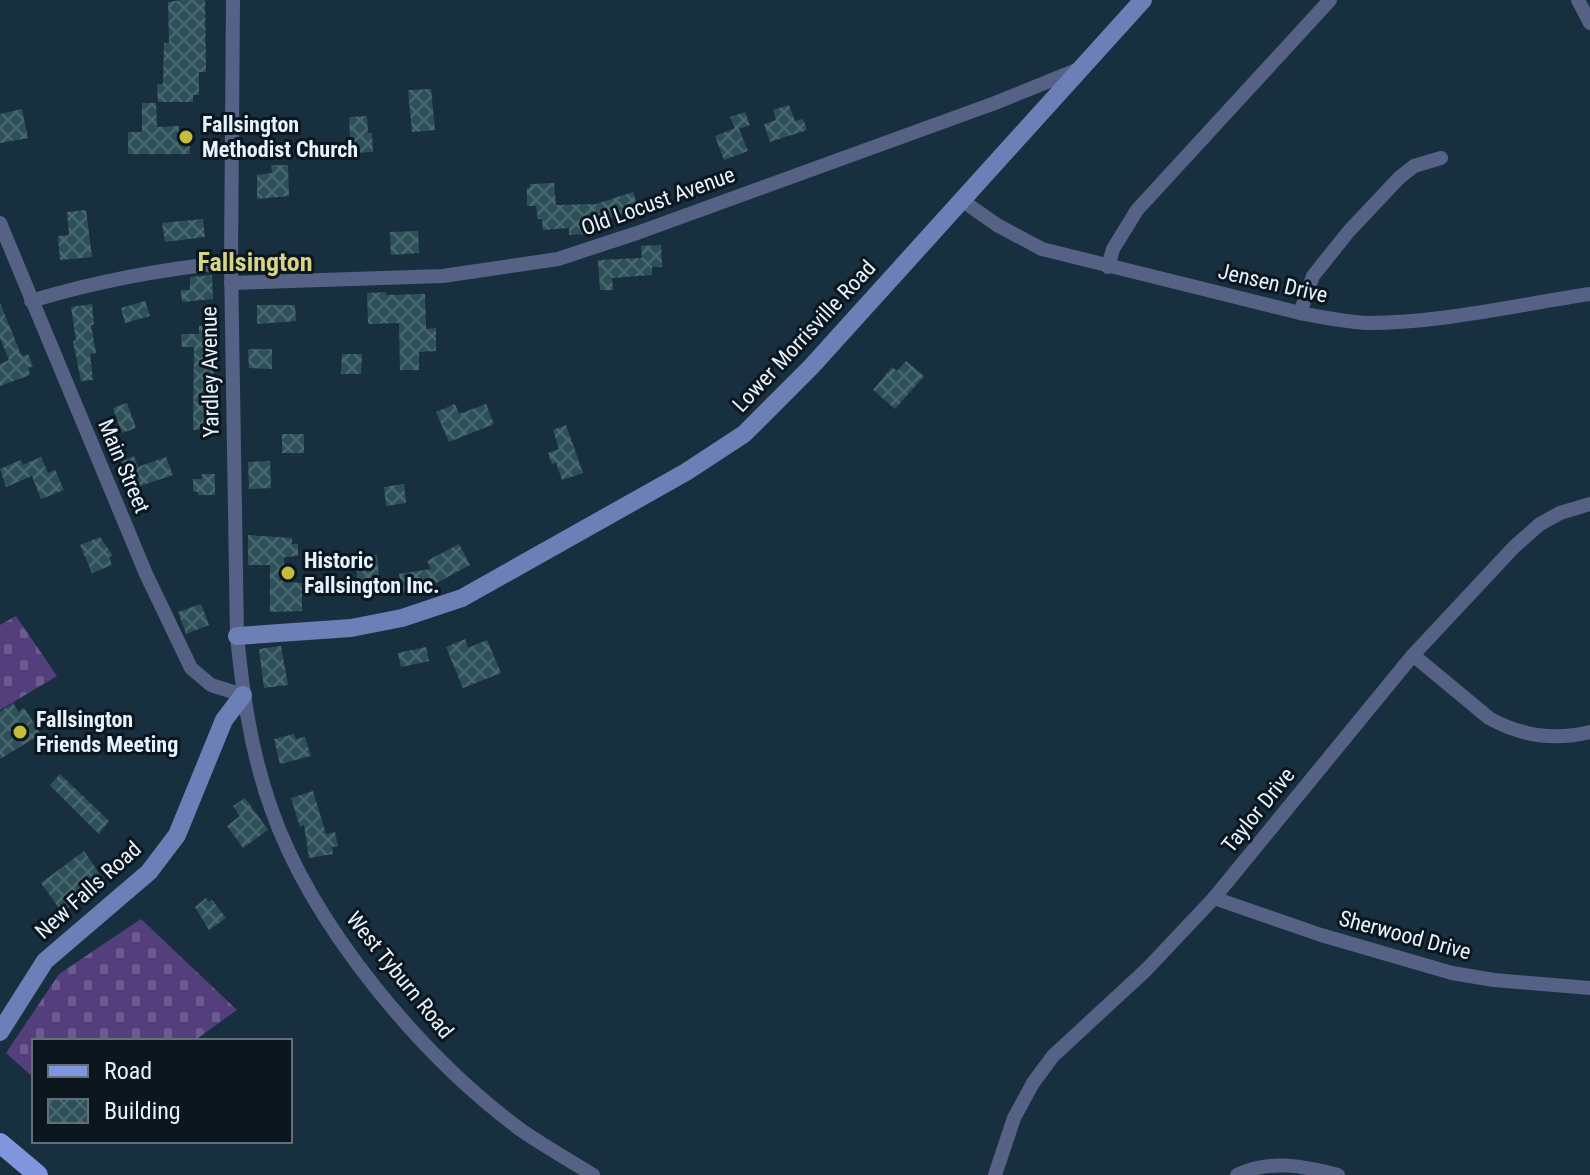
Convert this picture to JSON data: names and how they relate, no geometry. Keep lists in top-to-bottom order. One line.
{"streets":{"street":["Old Locust Avenue","Jensen Drive","Lower Morrisville Road","Yardley Avenue","Main Street","Taylor Drive","New Falls Road","Sherwood Drive","West Tyburn Road"]},"crossings":[["Old Locust Avenue","Lower Morrisville Road"],["Old Locust Avenue","Yardley Avenue"],["Jensen Drive","Lower Morrisville Road"],["Lower Morrisville Road","Yardley Avenue"],["Yardley Avenue","Main Street"],["Yardley Avenue","New Falls Road"],["Yardley Avenue","West Tyburn Road"],["Main Street","New Falls Road"],["Main Street","West Tyburn Road"],["Taylor Drive","Sherwood Drive"],["New Falls Road","West Tyburn Road"]],"districts":["Fallsington"],"places":["Fallsington Methodist Church","Historic Fallsington Inc.","Fallsington Friends Meeting"],"legend":["Road","Building"]}
